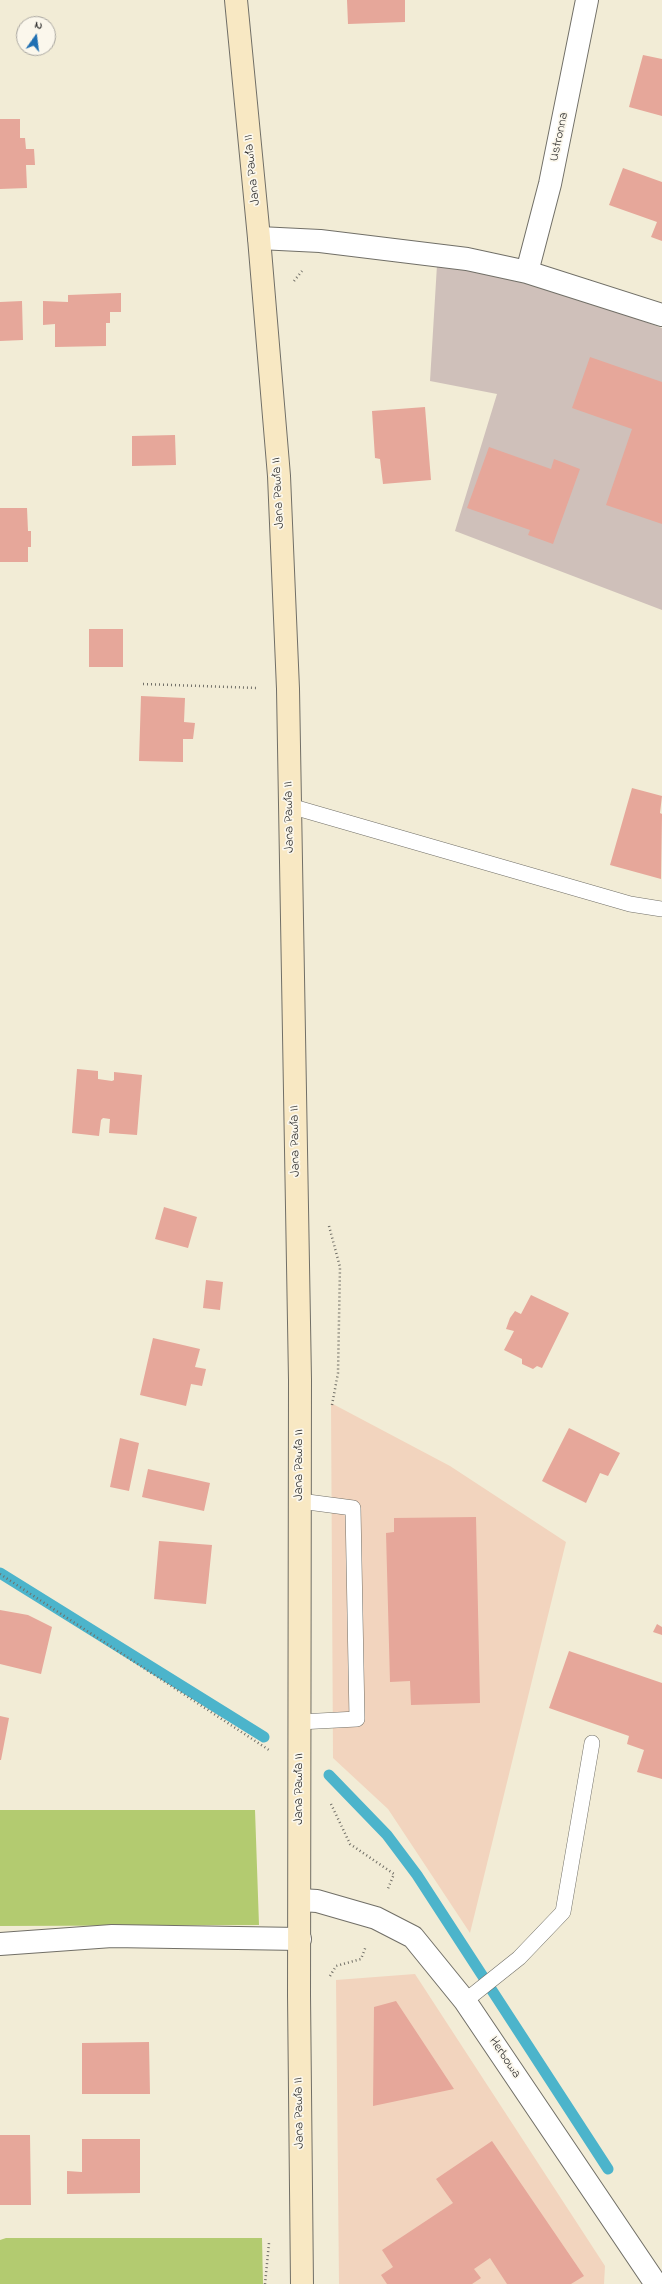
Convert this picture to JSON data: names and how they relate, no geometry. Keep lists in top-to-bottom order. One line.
{"streets":{"street":["Ustronna","Jana Pawła II","Herbowa"]},"crossings":[["Jana Pawła II","Herbowa"]],"north":"top"}
